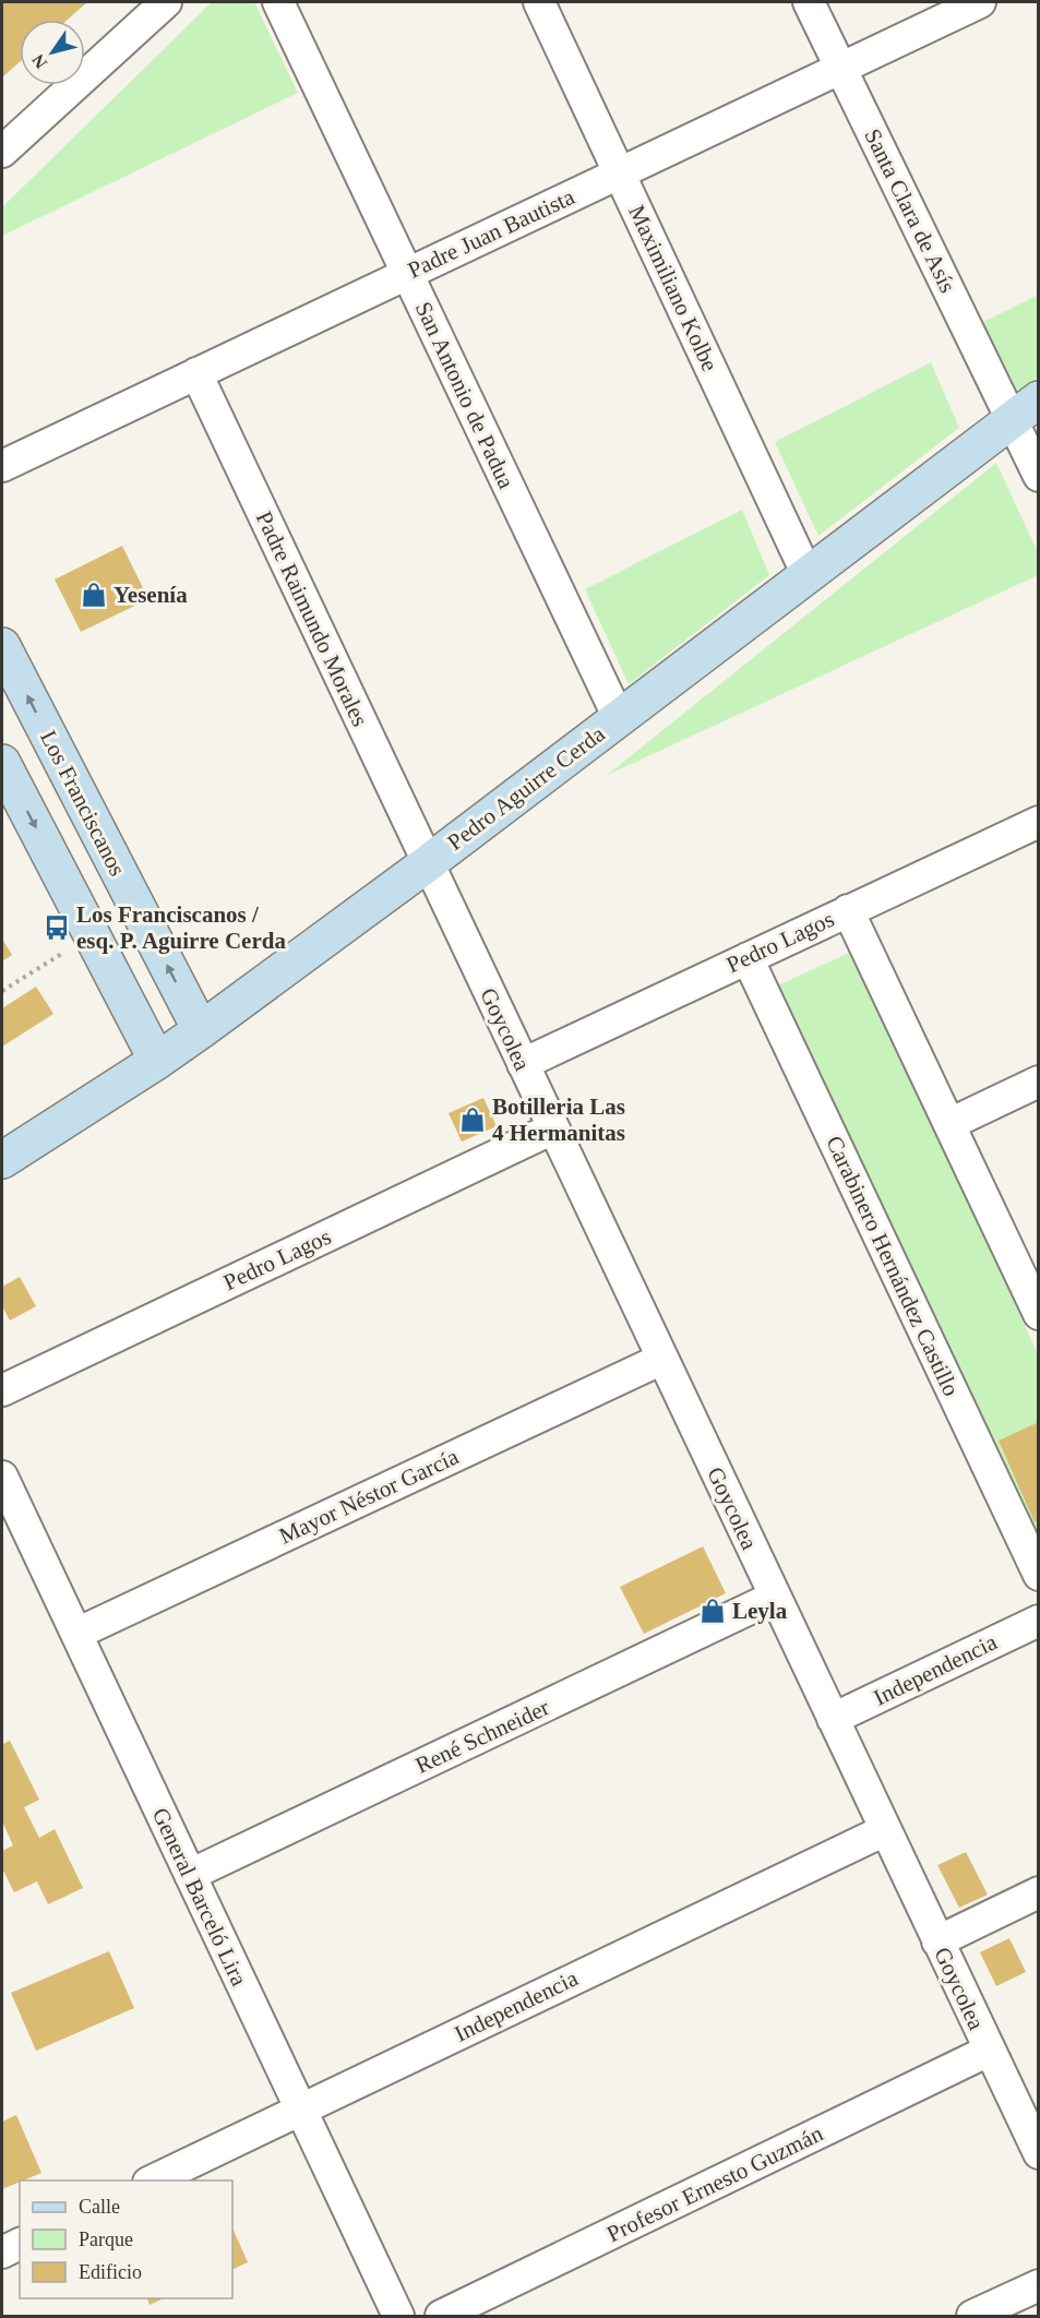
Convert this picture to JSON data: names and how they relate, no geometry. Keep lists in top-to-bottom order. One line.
{"streets":{"street":["Santa Clara de Asís","Padre Juan Bautista","Maximiliano Kolbe","San Antonio de Padua","Padre Raimundo Morales","Pedro Aguirre Cerda","Los Franciscanos","Pedro Lagos","Goycolea","Carabinero Hernández Castillo","Mayor Néstor García","Independencia","René Schneider","General Barceló Lira","Profesor Ernesto Guzmán"]},"crossings":[["Santa Clara de Asís","Padre Juan Bautista"],["Santa Clara de Asís","Pedro Aguirre Cerda"],["Padre Juan Bautista","Maximiliano Kolbe"],["Padre Juan Bautista","San Antonio de Padua"],["Padre Juan Bautista","Padre Raimundo Morales"],["Maximiliano Kolbe","Pedro Aguirre Cerda"],["San Antonio de Padua","Pedro Aguirre Cerda"],["Padre Raimundo Morales","Pedro Aguirre Cerda"],["Padre Raimundo Morales","Goycolea"],["Pedro Aguirre Cerda","Los Franciscanos"],["Pedro Aguirre Cerda","Goycolea"],["Pedro Lagos","Goycolea"],["Pedro Lagos","Carabinero Hernández Castillo"],["Goycolea","Mayor Néstor García"],["Goycolea","Independencia"],["Goycolea","René Schneider"],["Goycolea","Profesor Ernesto Guzmán"],["Mayor Néstor García","General Barceló Lira"],["Independencia","General Barceló Lira"],["René Schneider","General Barceló Lira"]],"places":{"shop":["Yesenía","Botilleria Las 4 Hermanitas","Leyla"],"bus stop":["Los Franciscanos / esq. P. Aguirre Cerda"]},"legend":["Calle","Parque","Edificio"],"north":"bottom left"}
